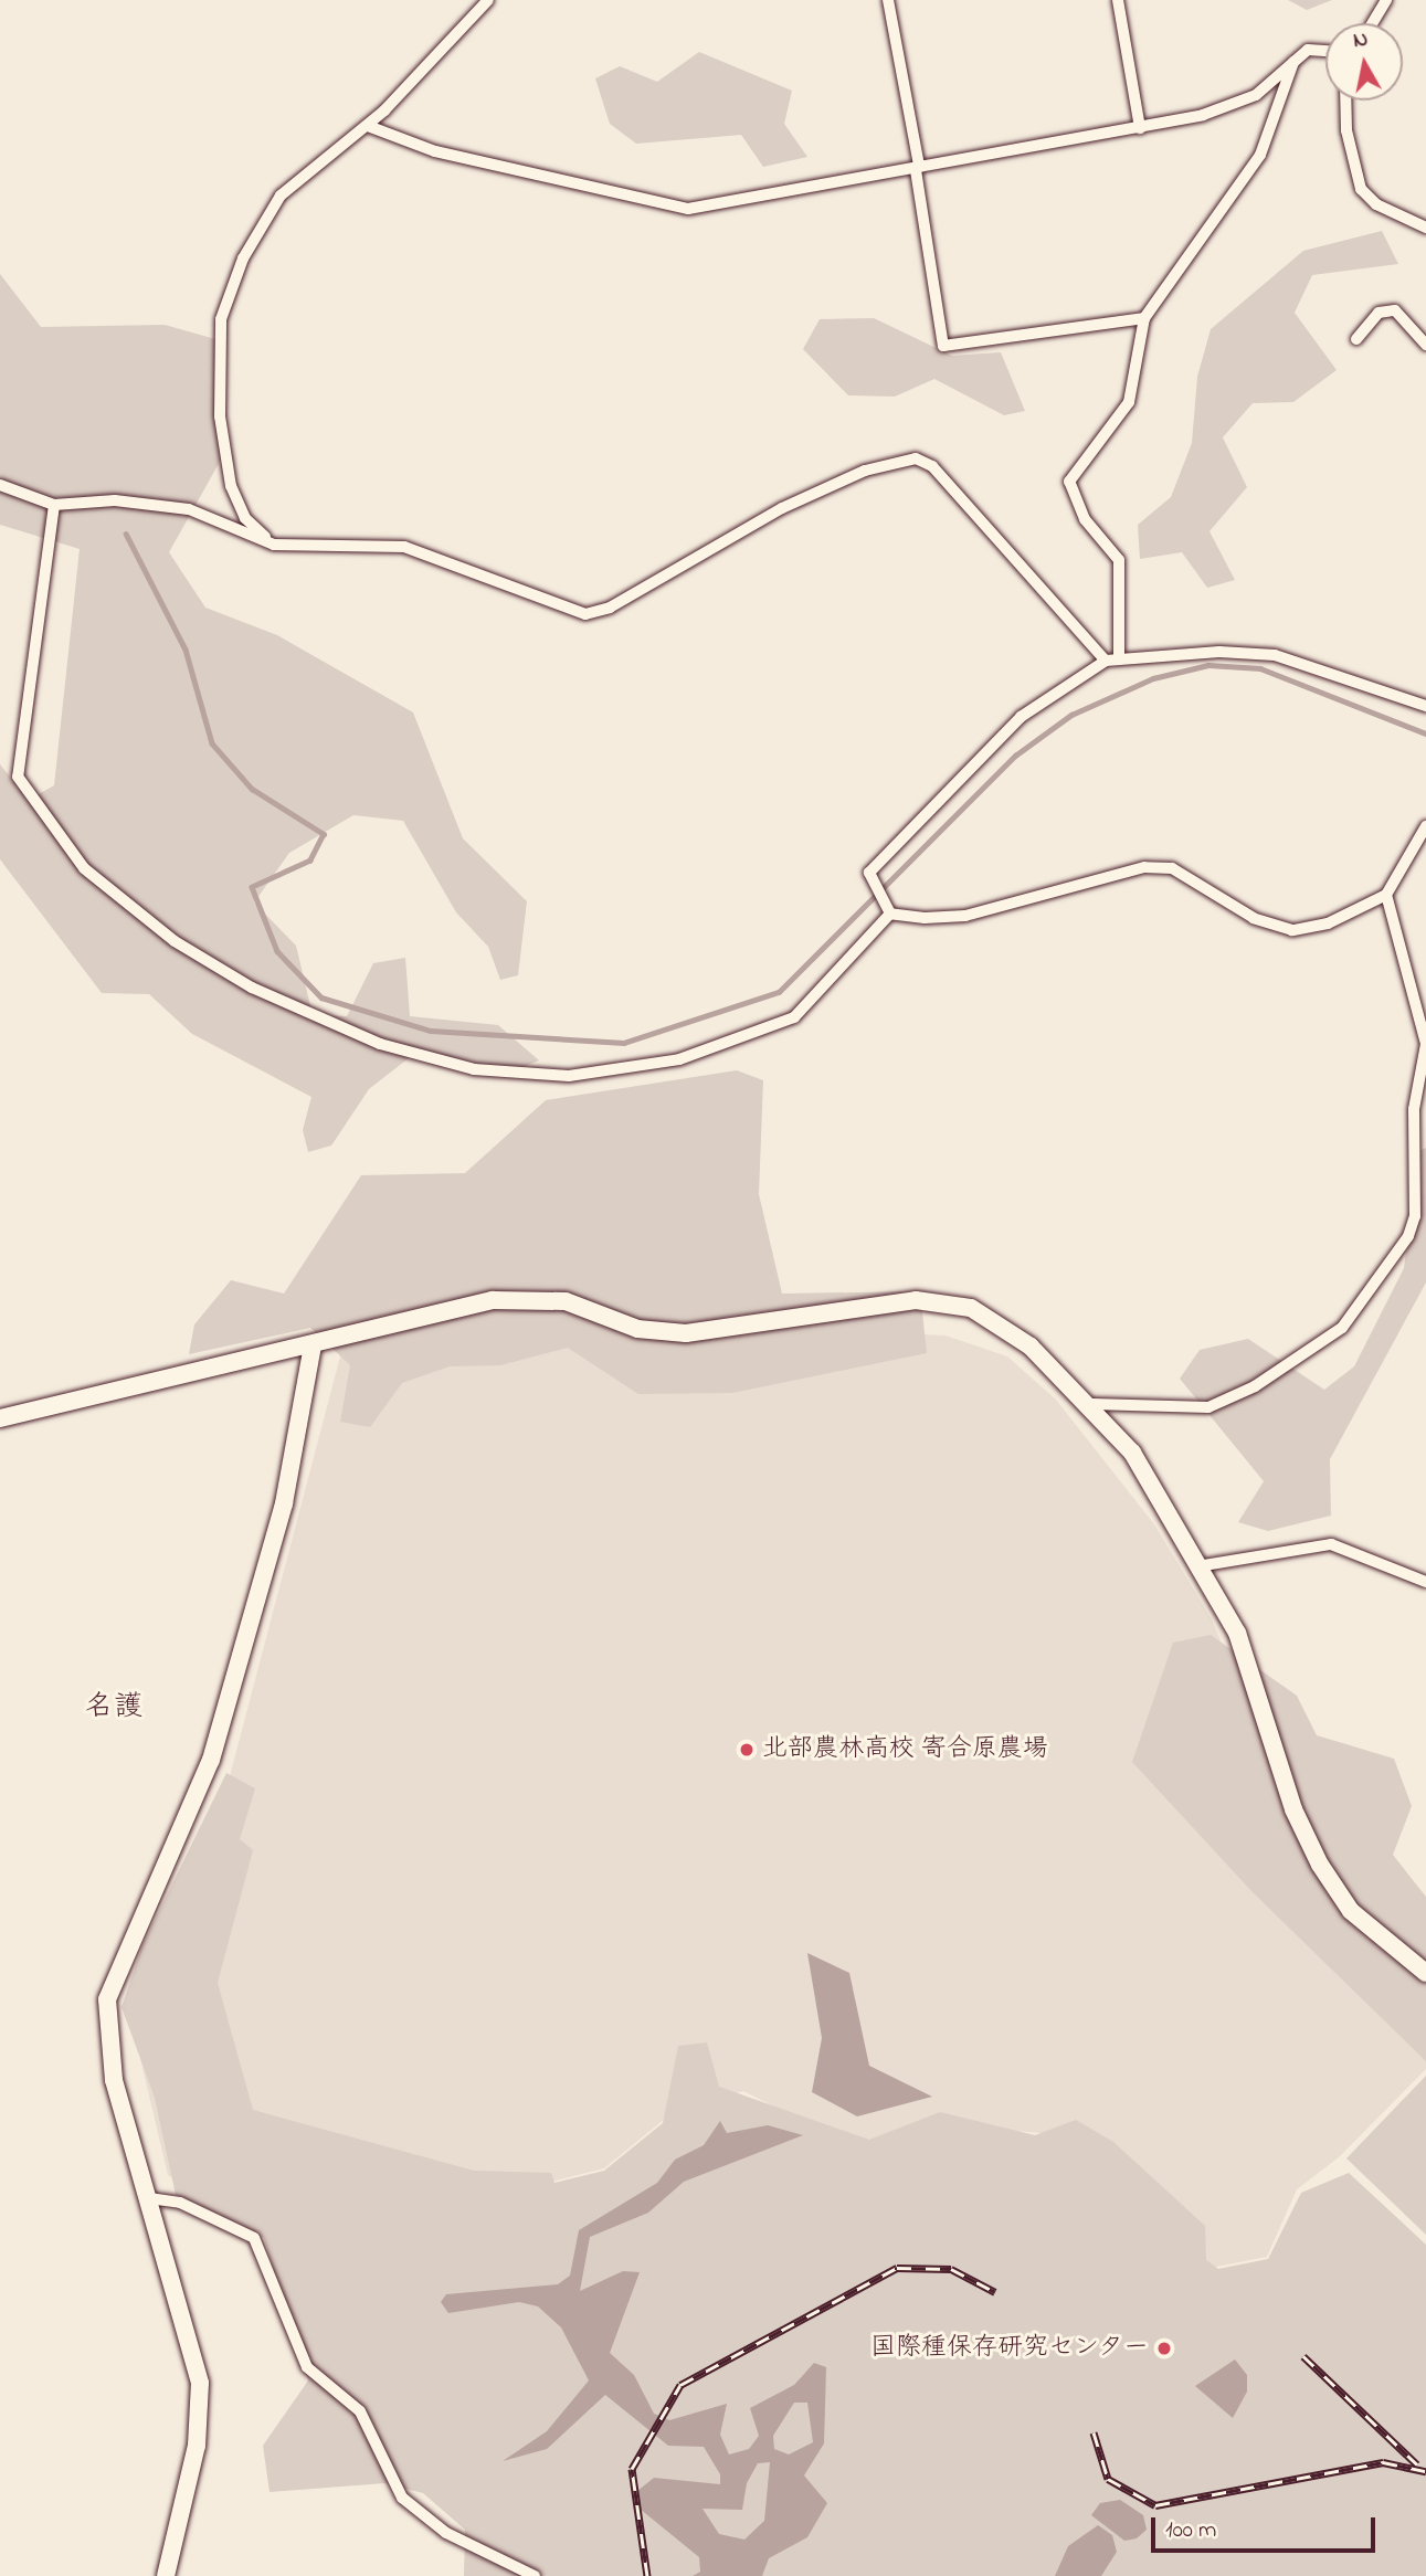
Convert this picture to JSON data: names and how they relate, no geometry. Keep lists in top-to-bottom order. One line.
{"districts":["名護"],"places":["北部農林高校 寄合原農場","国際種保存研究センター"],"scale_bar":"100 m","north":"top"}
